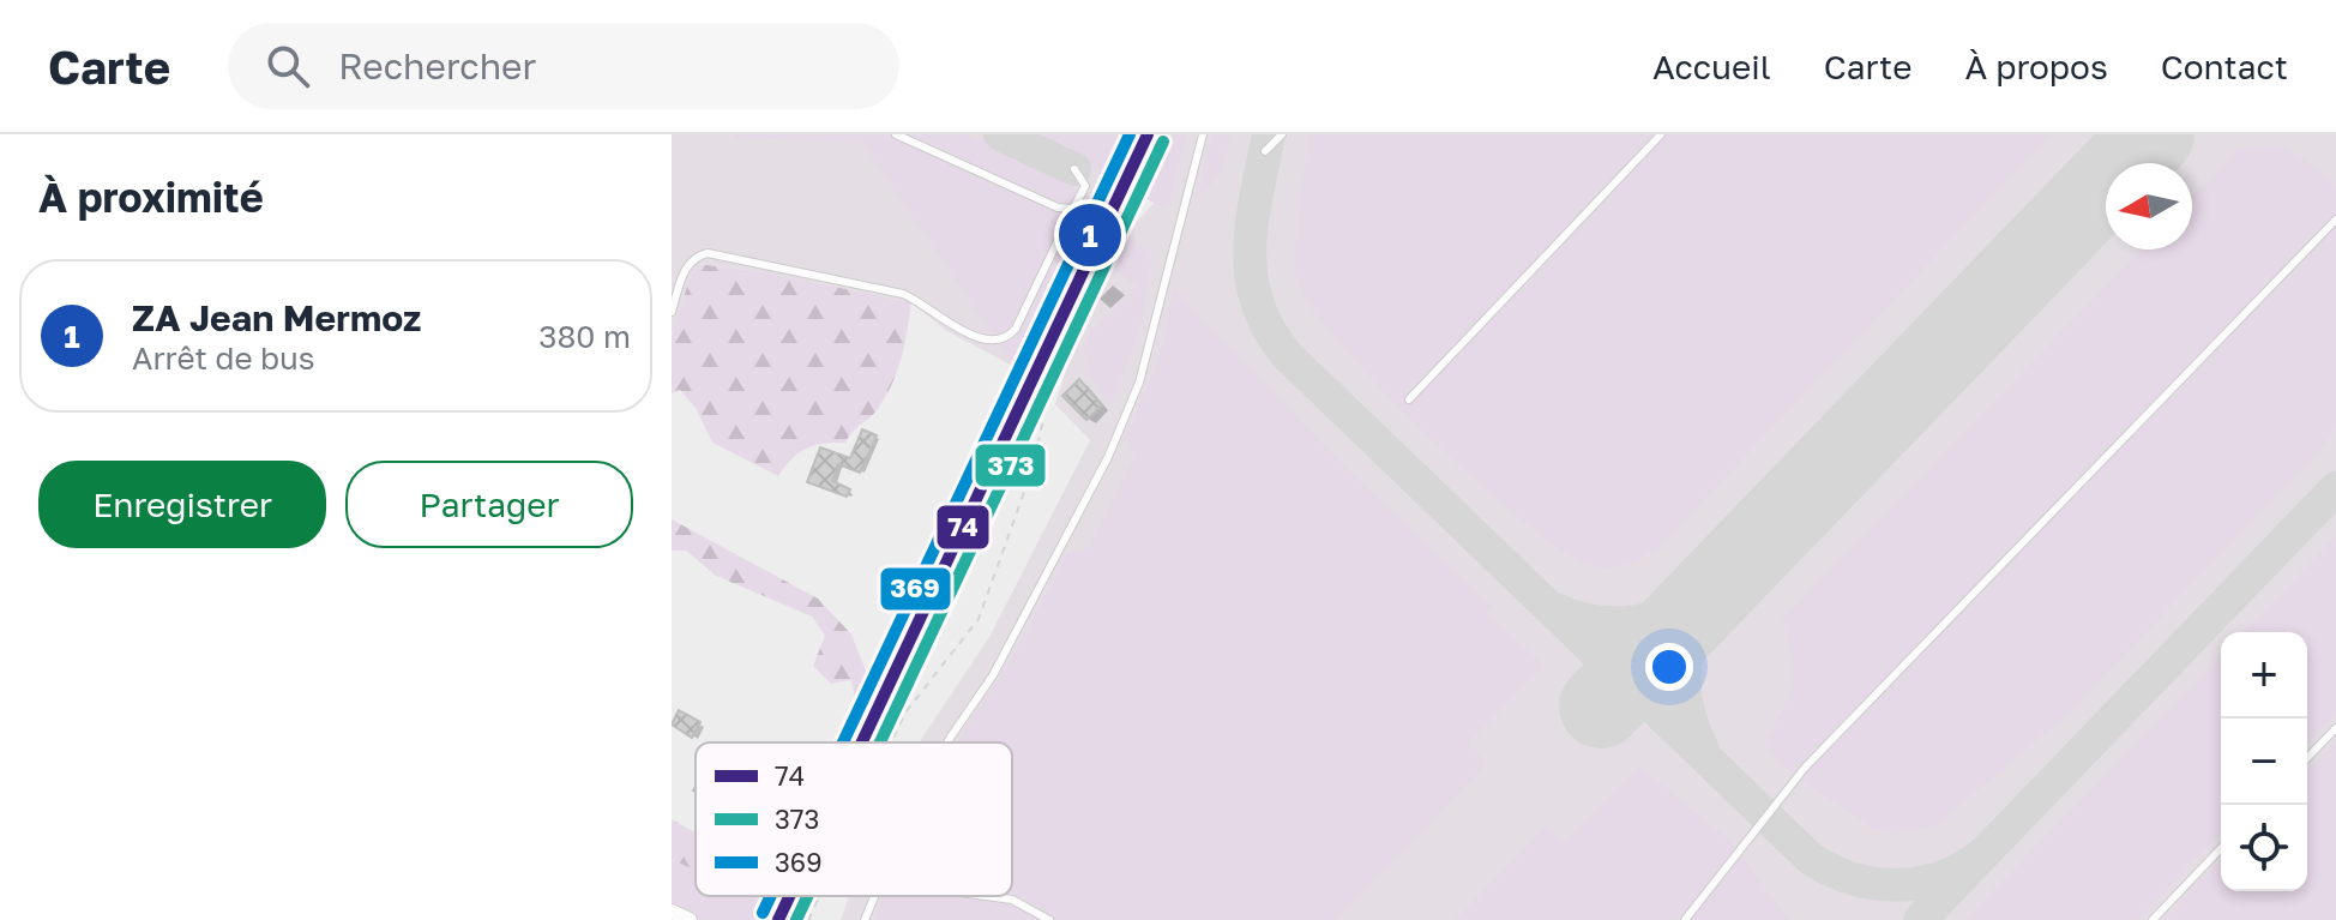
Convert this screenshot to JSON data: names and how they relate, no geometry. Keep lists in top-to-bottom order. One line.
{"lines":["transit line 74","transit line 369","transit line 373"],"legend":["74","373","369"],"north":"left","page":{"header":"Carte","search":"Rechercher","nav":["Accueil","Carte","À propos","Contact"],"heading":"À proximité","pins":"1","list":[{"mark":"1","name":"ZA Jean Mermoz","note":"Arrêt de bus","value":"380 m"}],"buttons":["Enregistrer","Partager"],"map_buttons":["+","−"]}}
